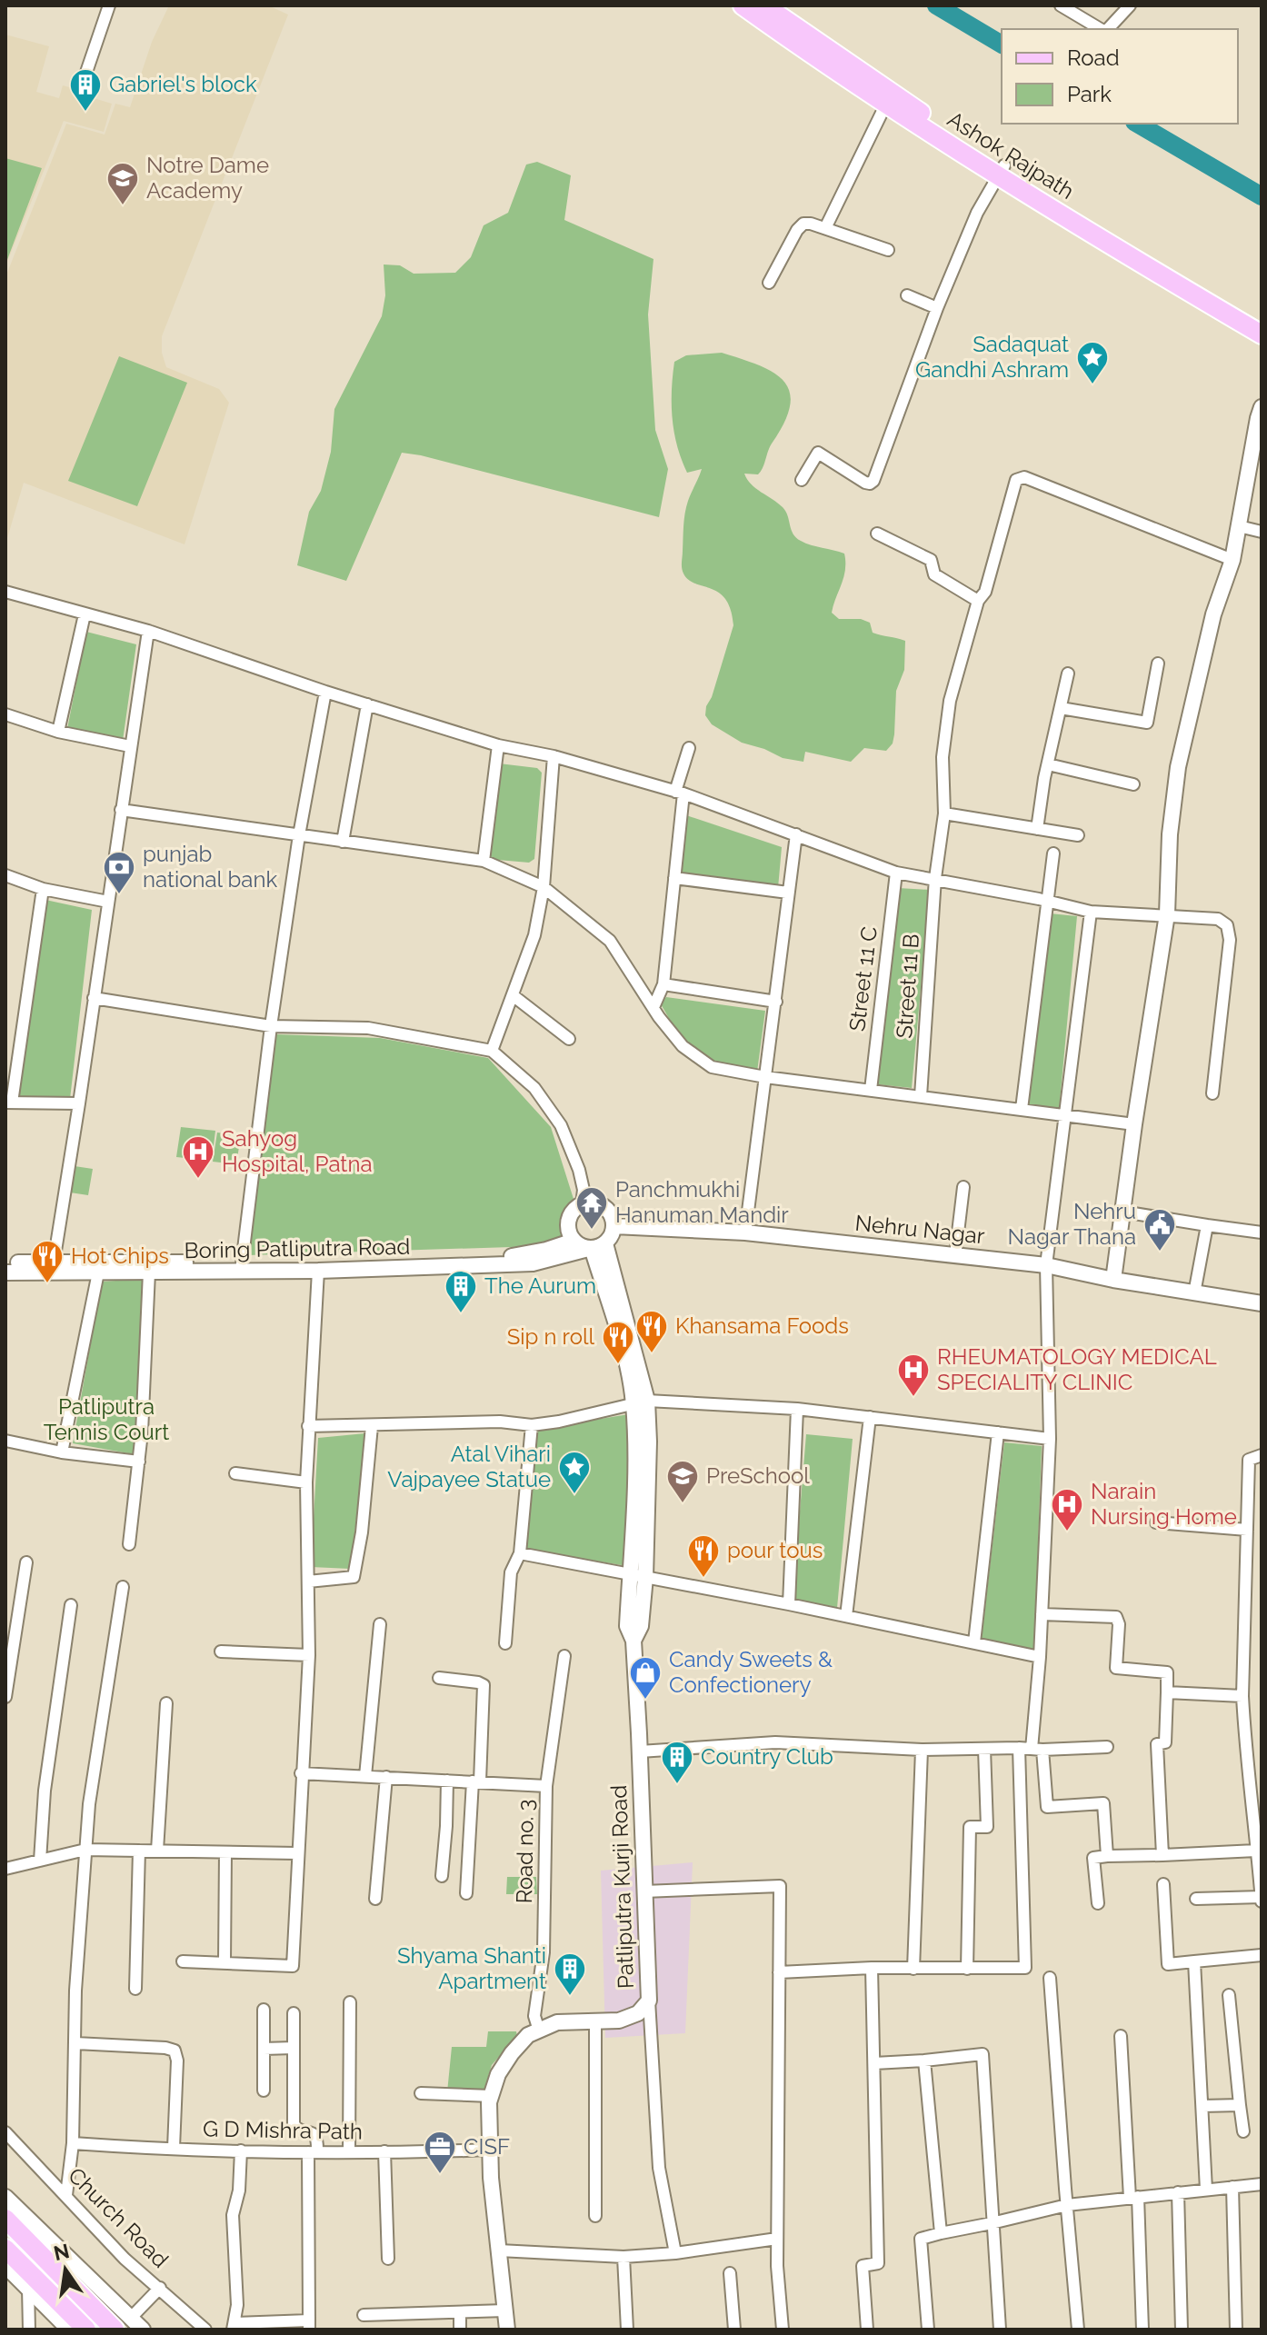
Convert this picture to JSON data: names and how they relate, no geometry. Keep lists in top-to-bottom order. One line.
{"streets":{"main road":["Ashok Rajpath"],"street":["Street 11 C","Street 11 B","Nehru Nagar","Boring Patliputra Road","Road no. 3","Patliputra Kurji Road","G D Mishra Path","Church Road"]},"crossings":[["Nehru Nagar","Boring Patliputra Road"],["Nehru Nagar","Patliputra Kurji Road"],["Boring Patliputra Road","Patliputra Kurji Road"],["Road no. 3","Patliputra Kurji Road"],["Patliputra Kurji Road","G D Mishra Path"]],"parks":["Patliputra Tennis Court"],"places":{"building":["Gabriel's block","The Aurum","Country Club","Shyama Shanti Apartment"],"school or university":["Notre Dame Academy","PreSchool"],"place":["Sadaquat Gandhi Ashram","Atal Vihari Vajpayee Statue"],"bank":["punjab national bank"],"hospital":["Sahyog Hospital, Patna","RHEUMATOLOGY MEDICAL SPECIALITY CLINIC","Narain Nursing Home"],"temple":["Panchmukhi Hanuman Mandir"],"public building":["Nehru Nagar Thana"],"restaurant":["Hot Chips","Khansama Foods","Sip n roll","pour tous"],"shop":["Candy Sweets & Confectionery"],"office":["CISF"]},"legend":["Road","Park"],"north":"top"}
